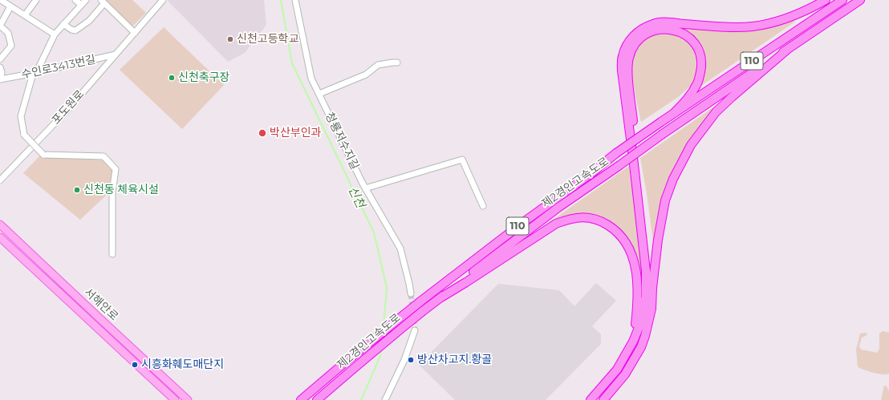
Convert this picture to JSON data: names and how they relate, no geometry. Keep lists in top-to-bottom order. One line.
{"streets":{"highway":["110","제2경인고속도로"],"main road":["서해안로"],"street":["수인로3413번길","포도원로","청룡저수지길"]},"crossings":[["수인로3413번길","포도원로"]],"water":["신천"],"places":["신천고등학교","신천축구장","박산부인과","신천동 체육시설","방산차고지.황골","시흥화훼도매단지"]}
